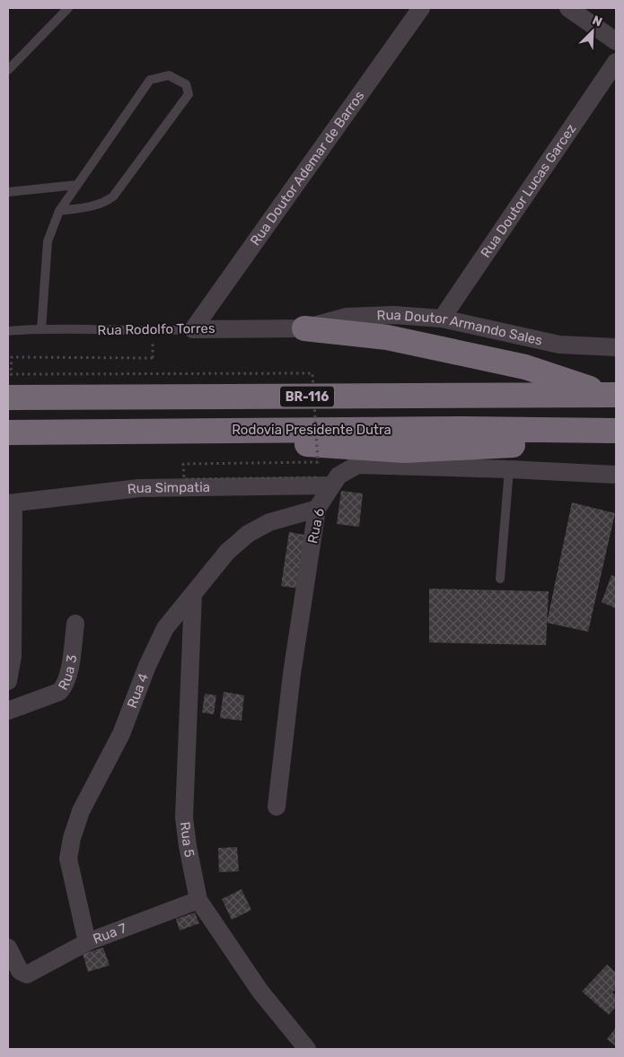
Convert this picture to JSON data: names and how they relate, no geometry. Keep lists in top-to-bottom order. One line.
{"streets":{"highway":["BR-116","Rodovia Presidente Dutra"],"street":["Rua Doutor Ademar de Barros","Rua Doutor Lucas Garcez","Rua Doutor Armando Sales","Rua Rodolfo Torres","Rua Simpatia","Rua 6","Rua 3","Rua 4","Rua 5","Rua 7"]},"crossings":[["Rua Doutor Ademar de Barros","Rua Rodolfo Torres"],["Rua Doutor Lucas Garcez","Rua Doutor Armando Sales"],["Rua Doutor Armando Sales","Rua Rodolfo Torres"],["Rua Simpatia","Rua 6"],["Rua 6","Rua 4"],["Rua 4","Rua 5"],["Rua 4","Rua 7"],["Rua 5","Rua 7"]],"north":"top right"}
